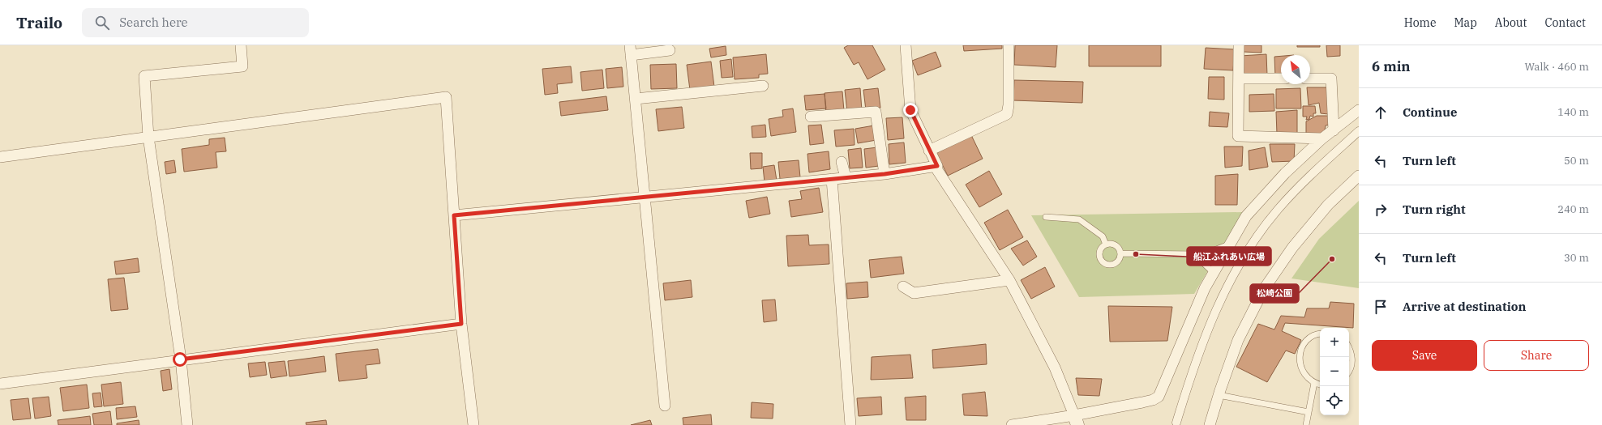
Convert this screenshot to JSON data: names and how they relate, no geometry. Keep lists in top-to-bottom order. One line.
{"places":["船江ふれあい広場","松崎公園"],"north":"top left","page":{"header":"Trailo","search":"Search here","nav":["Home","Map","About","Contact"],"heading":["6 min","Walk · 460 m"],"list":[["Continue","140 m"],["Turn left","50 m"],["Turn right","240 m"],["Turn left","30 m"],"Arrive at destination"],"map_buttons":["+","−"],"buttons":["Save","Share"]}}
